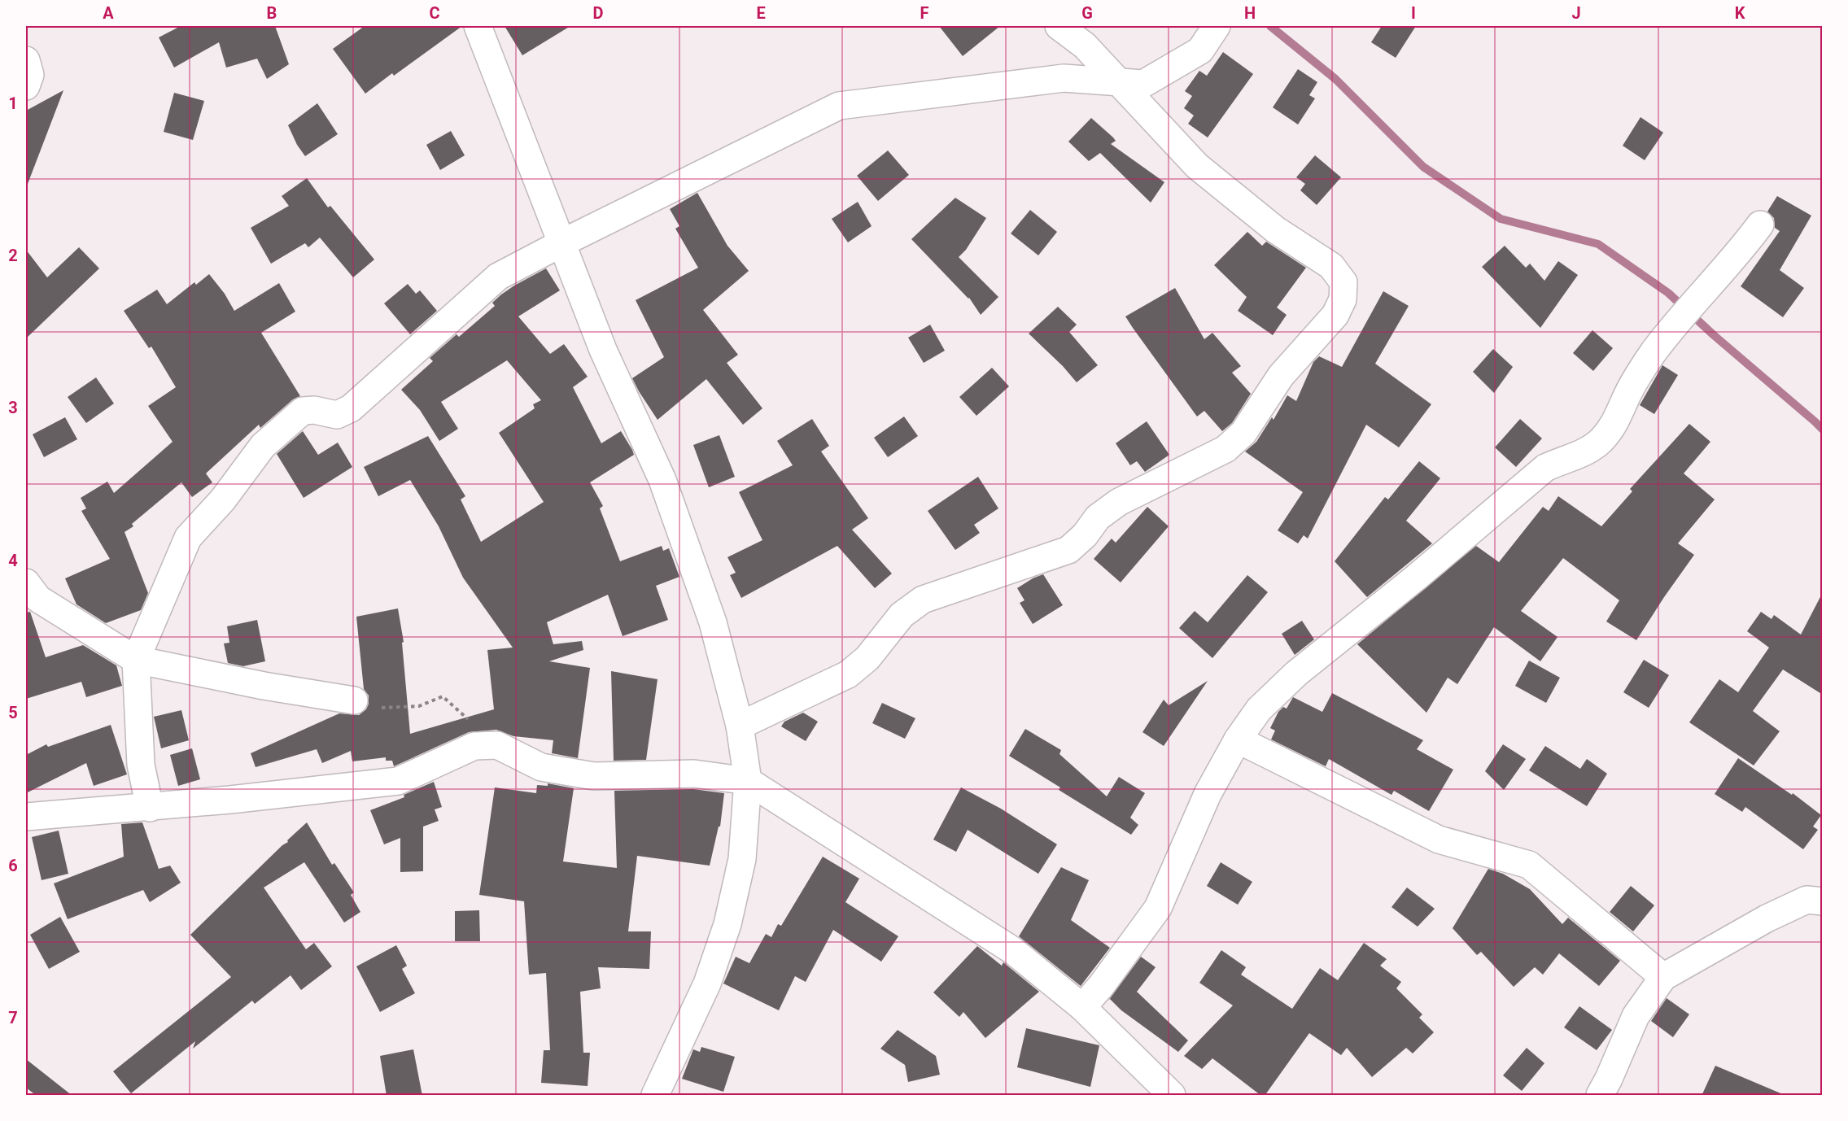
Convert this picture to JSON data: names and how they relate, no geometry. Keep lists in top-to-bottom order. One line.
{"grid":{"columns":["A","B","C","D","E","F","G","H","I","J","K"],"rows":["1","2","3","4","5","6","7"]}}
